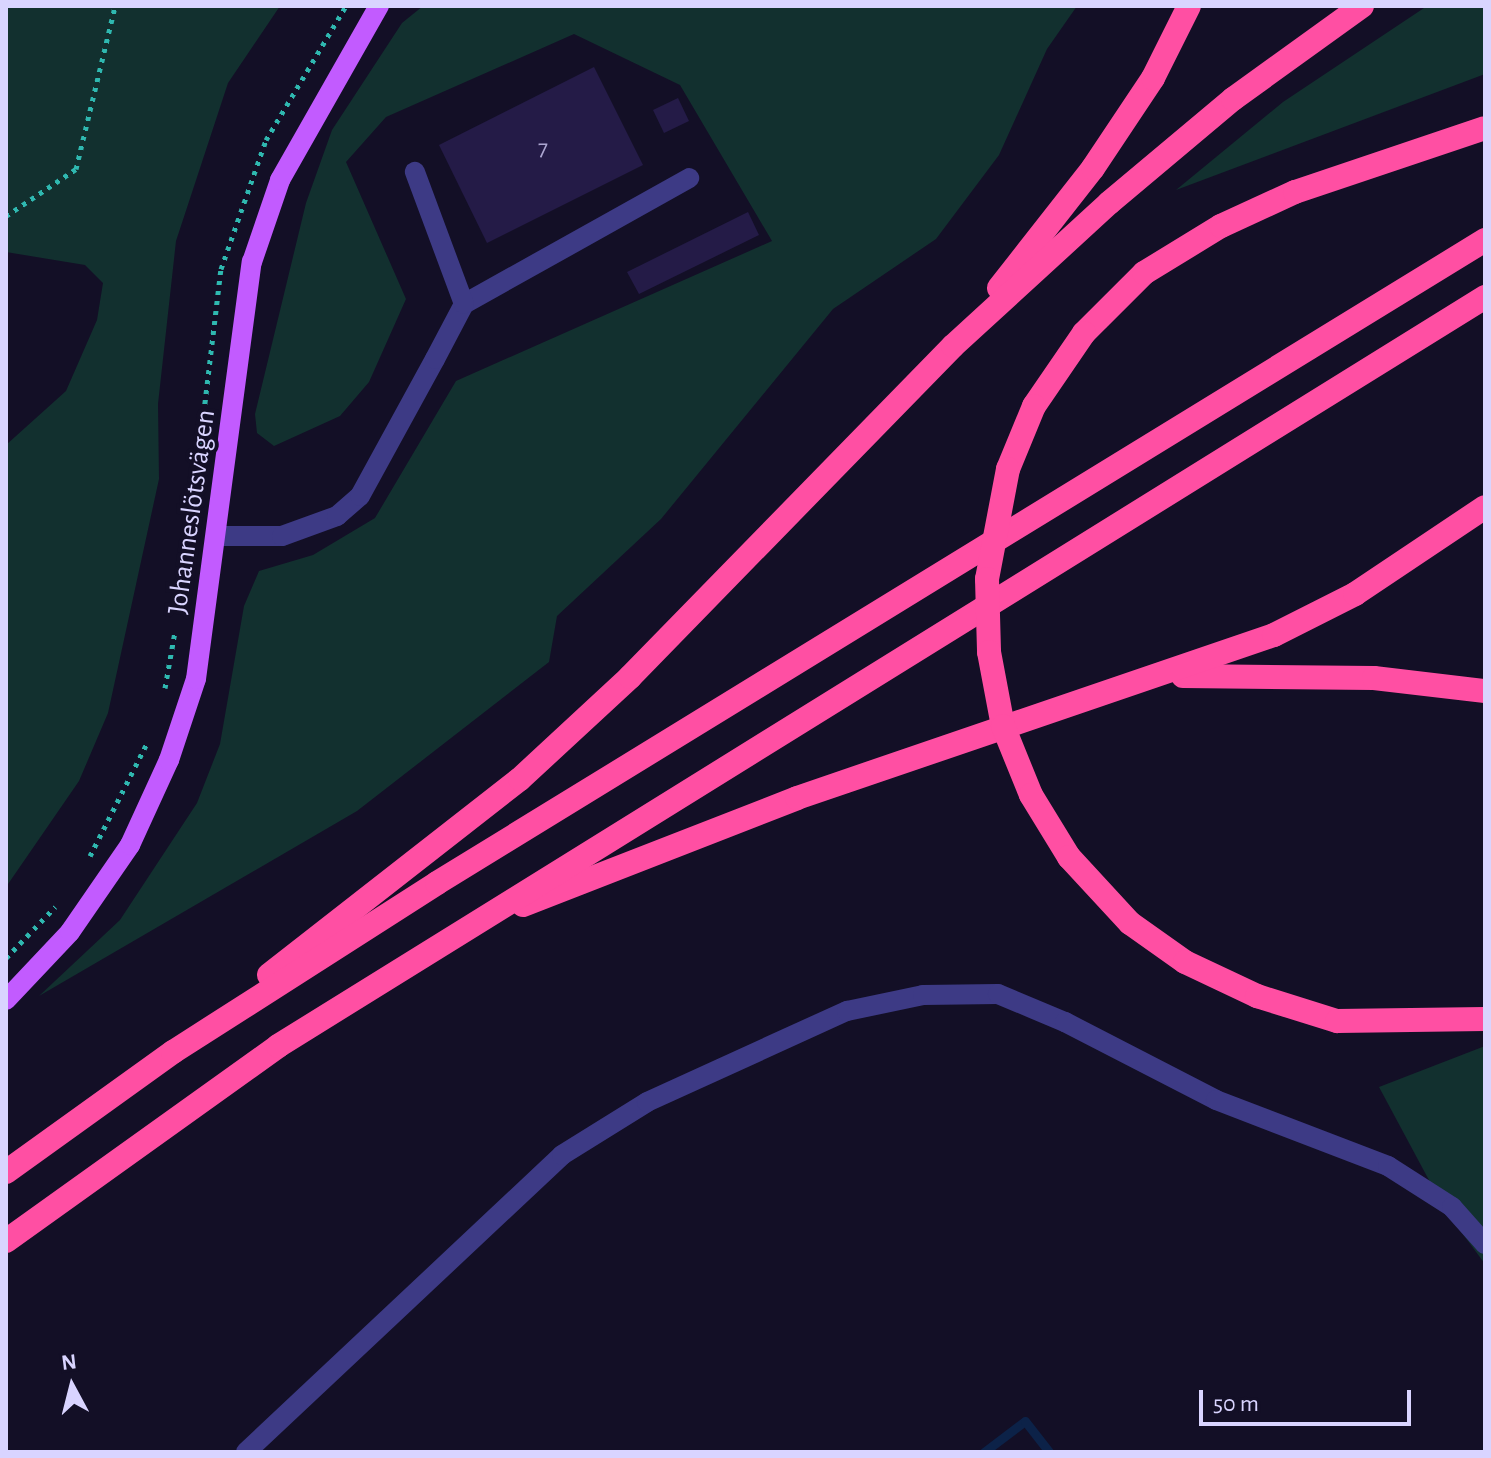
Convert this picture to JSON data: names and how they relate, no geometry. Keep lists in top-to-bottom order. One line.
{"streets":{"main road":["Johanneslötsvägen"]},"house_numbers":["7"],"scale_bar":"50 m","north":"top"}
